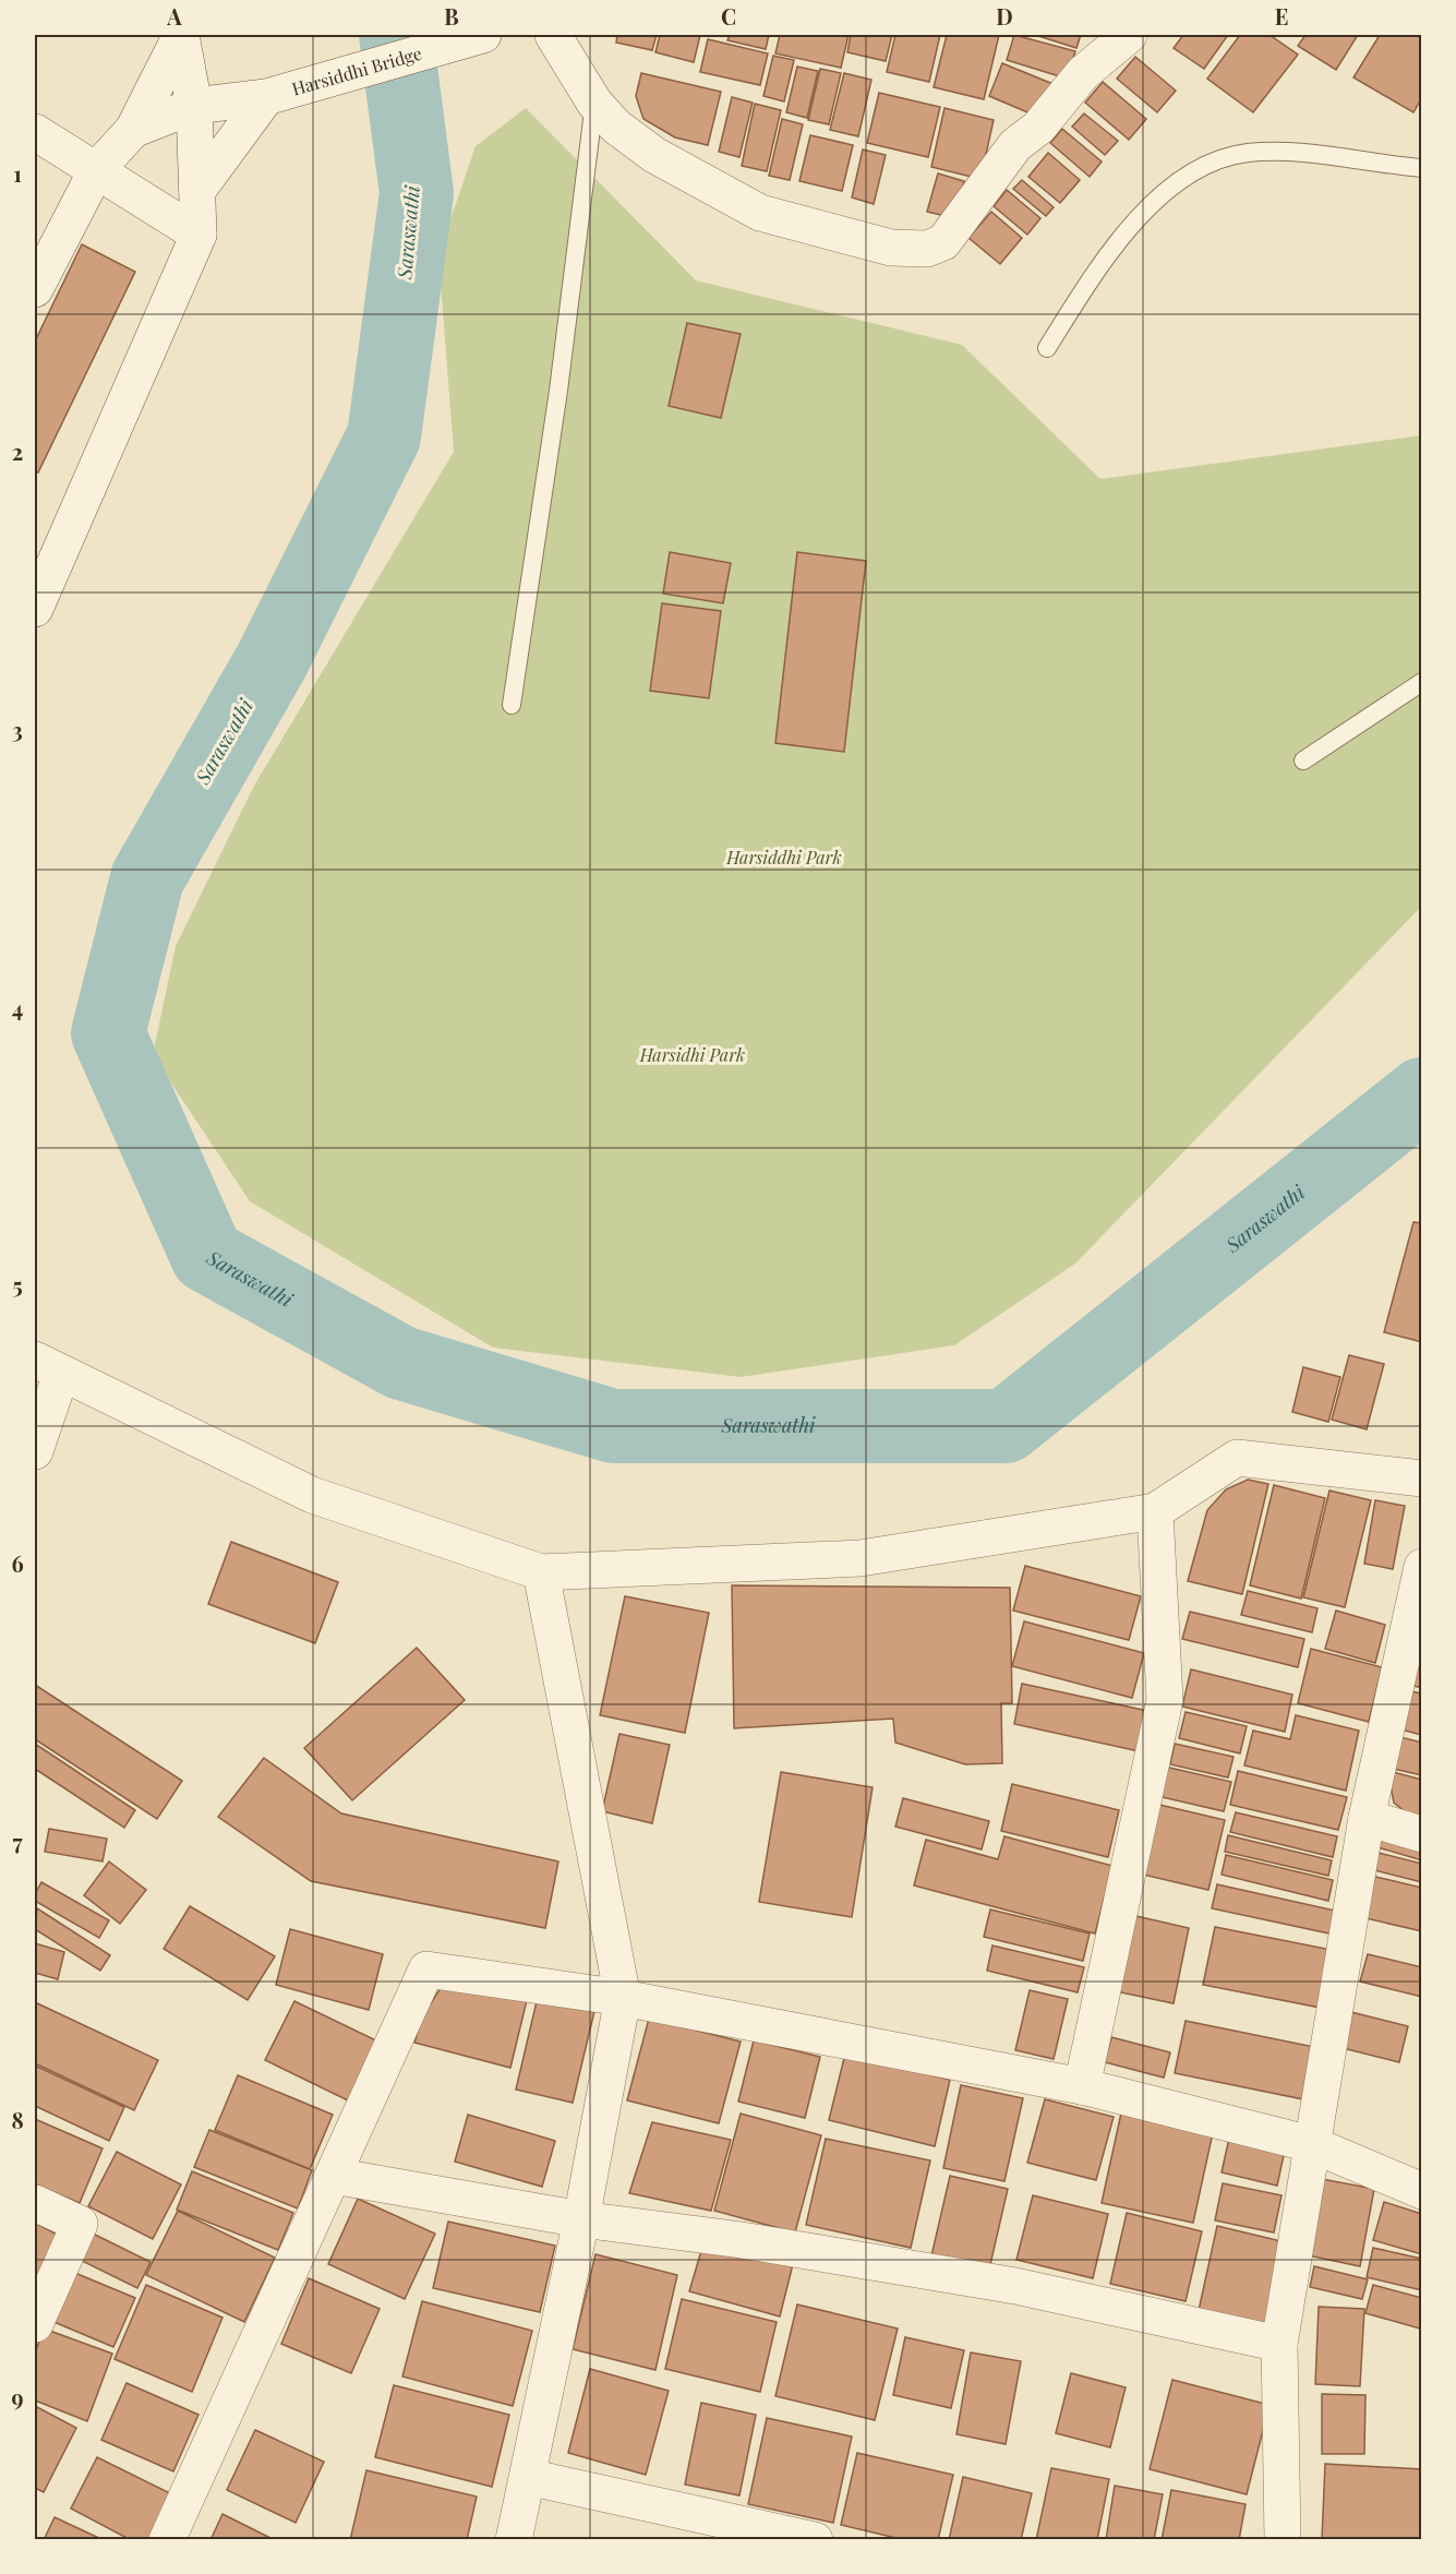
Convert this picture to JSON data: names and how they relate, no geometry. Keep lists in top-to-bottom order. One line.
{"streets":{"street":["Harsiddhi Bridge"]},"water":["Saraswathi"],"parks":["Harsiddhi Park","Harsidhi Park"],"grid":{"columns":["A","B","C","D","E"],"rows":["1","2","3","4","5","6","7","8","9"]}}
